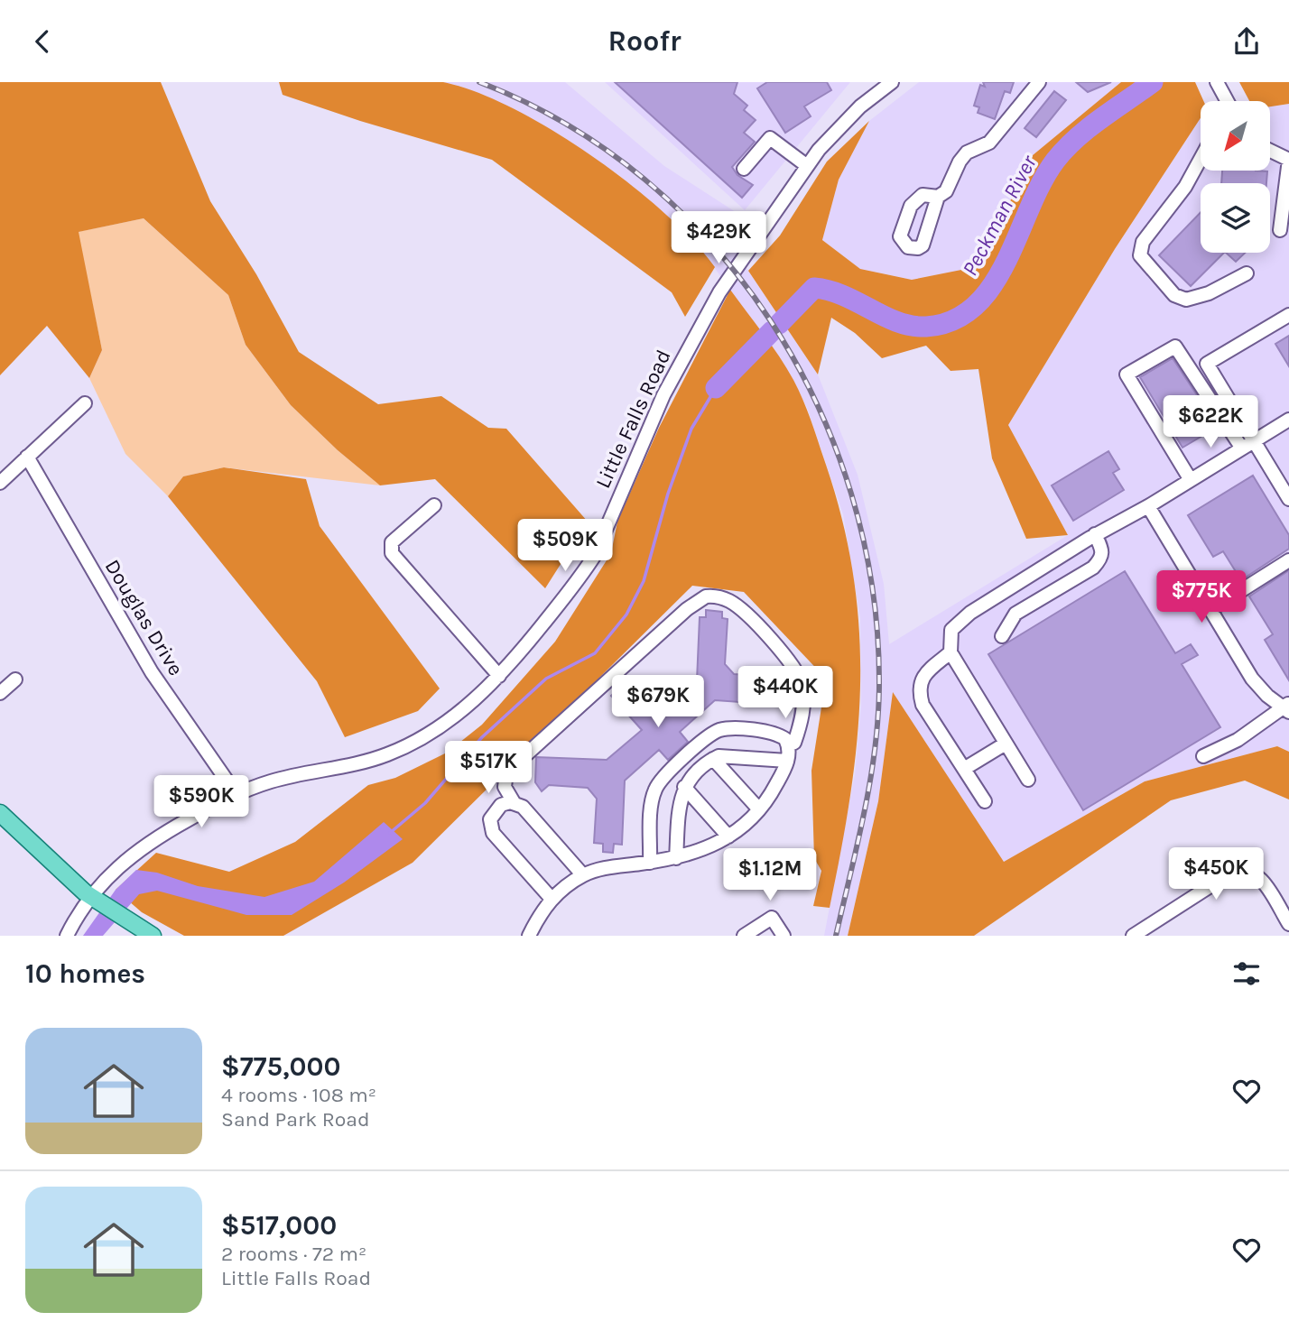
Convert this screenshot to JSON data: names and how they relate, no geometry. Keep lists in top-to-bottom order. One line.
{"streets":{"street":["Little Falls Road","Douglas Drive"]},"crossings":[["Little Falls Road","Douglas Drive"]],"water":["Peckman River"],"north":"bottom left","page":{"header":"Roofr","price":["$429K","$622K","$509K","$775K","$440K","$679K","$517K","$590K","$450K","$1.12M"],"heading":"10 homes","list":[{"name":"$775,000","note":"4 rooms · 108 m² · Sand Park Road"},{"name":"$517,000","note":"2 rooms · 72 m² · Little Falls Road"}]}}
